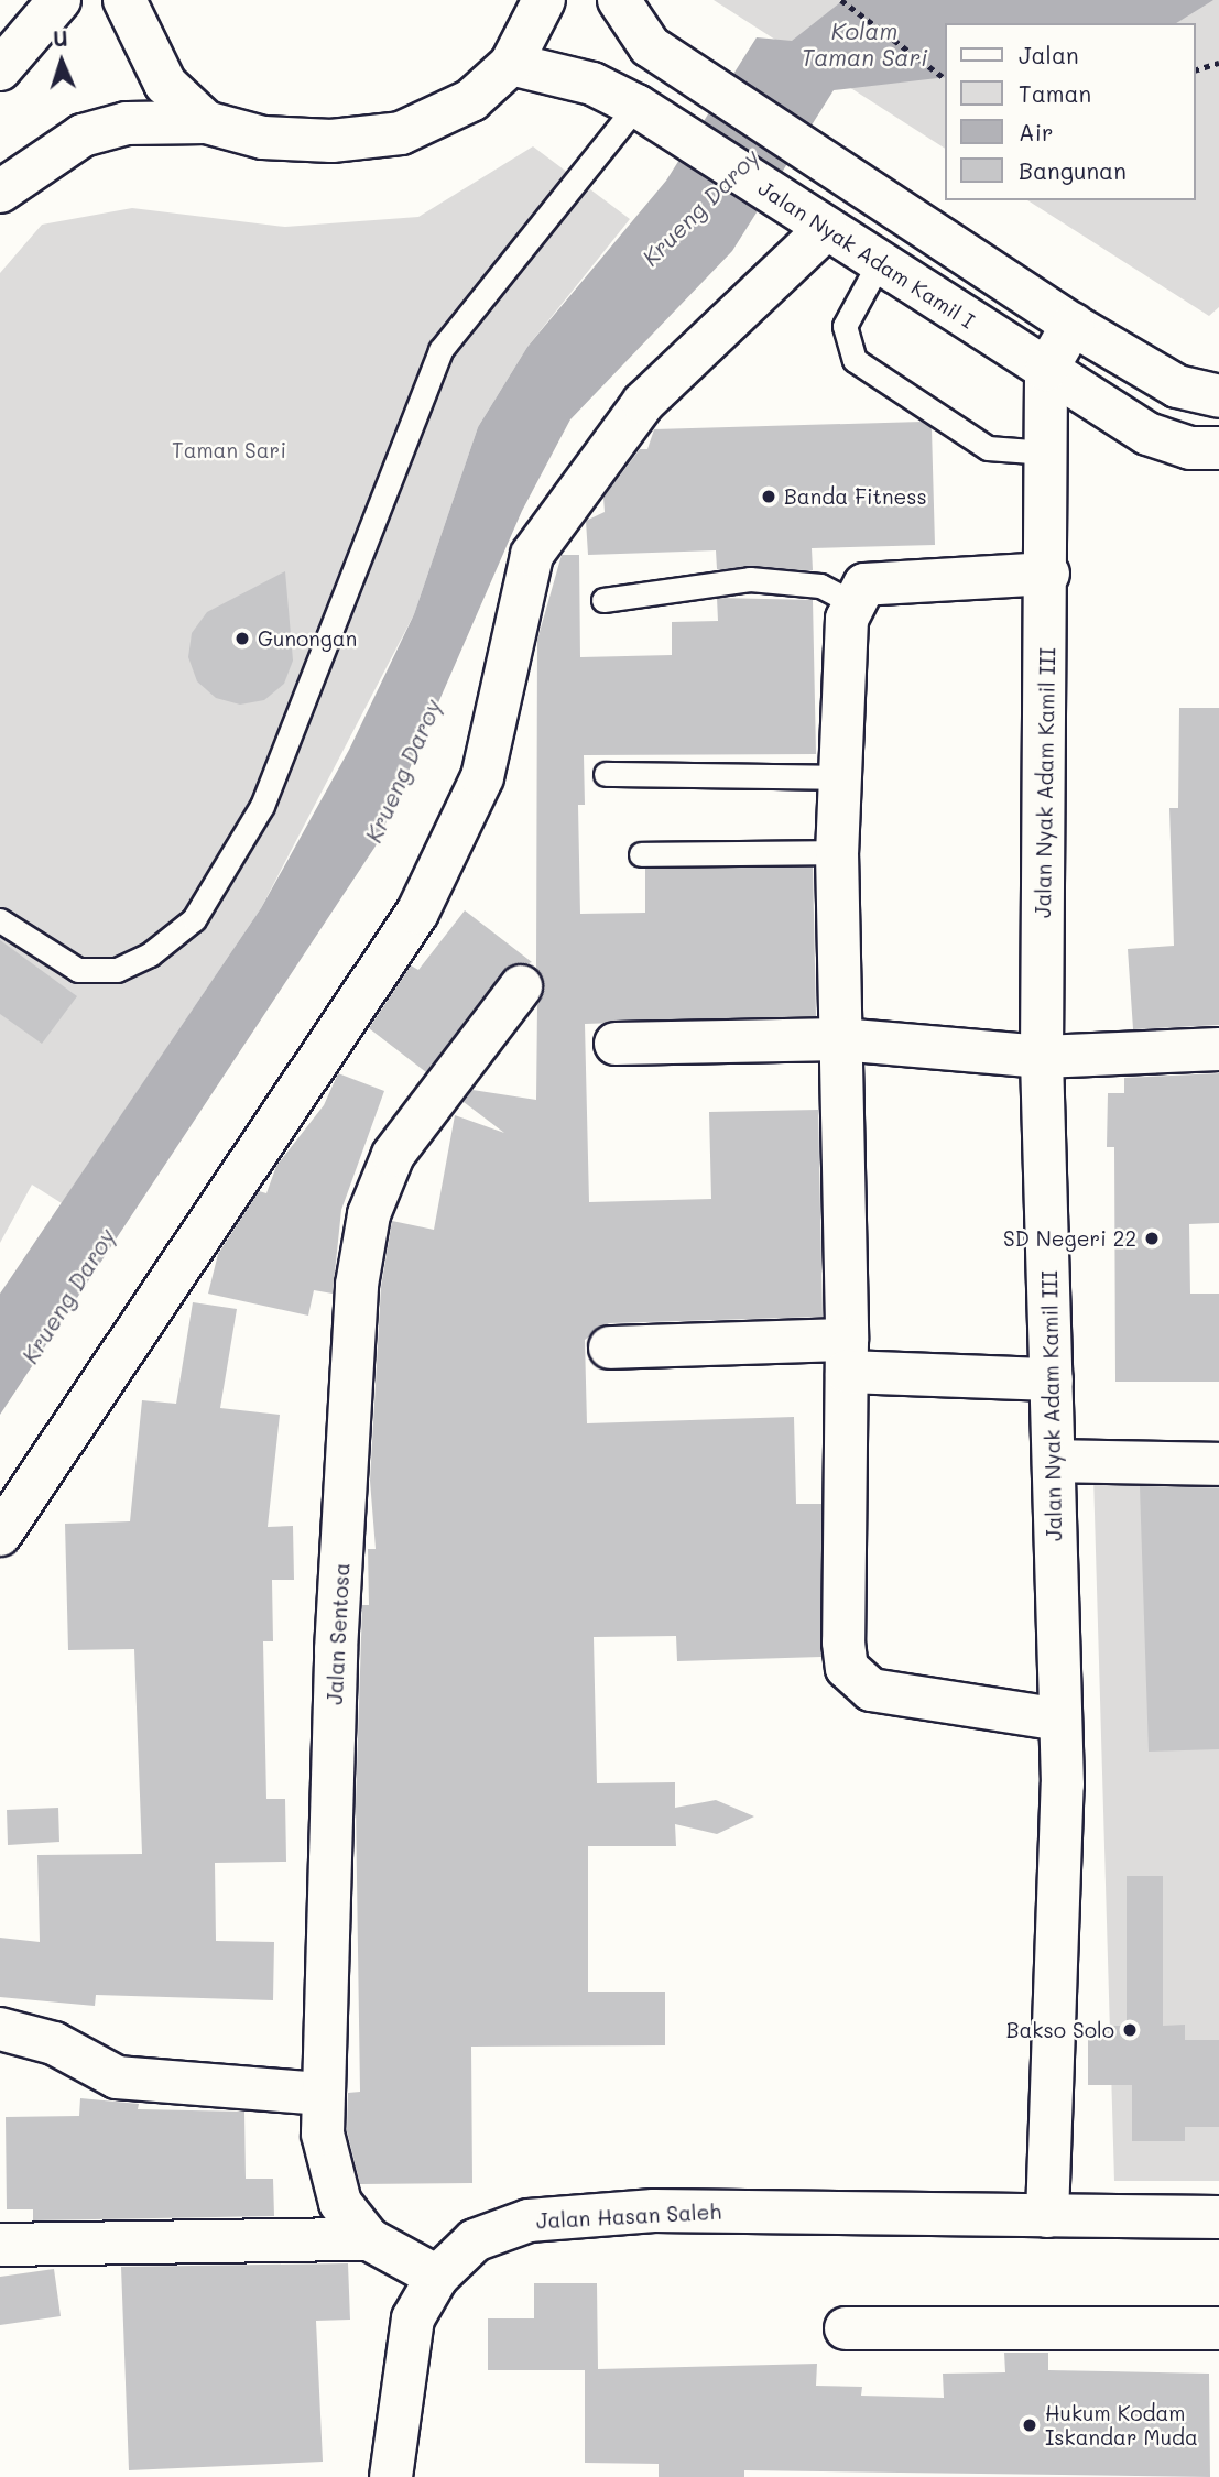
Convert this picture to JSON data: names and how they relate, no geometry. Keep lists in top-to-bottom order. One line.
{"streets":{"main road":["Jalan Nyak Adam Kamil I","Jalan Nyak Adam Kamil III","Jalan Sentosa","Jalan Hasan Saleh"]},"crossings":[["Jalan Nyak Adam Kamil I","Jalan Nyak Adam Kamil III"],["Jalan Nyak Adam Kamil III","Jalan Hasan Saleh"],["Jalan Sentosa","Jalan Hasan Saleh"]],"water":["Kolam Taman Sari","Krueng Daroy"],"parks":["Taman Sari"],"places":["Banda Fitness","Gunongan","SD Negeri 22","Bakso Solo","Hukum Kodam Iskandar Muda"],"legend":["Jalan","Taman","Air","Bangunan"],"north":"top"}
